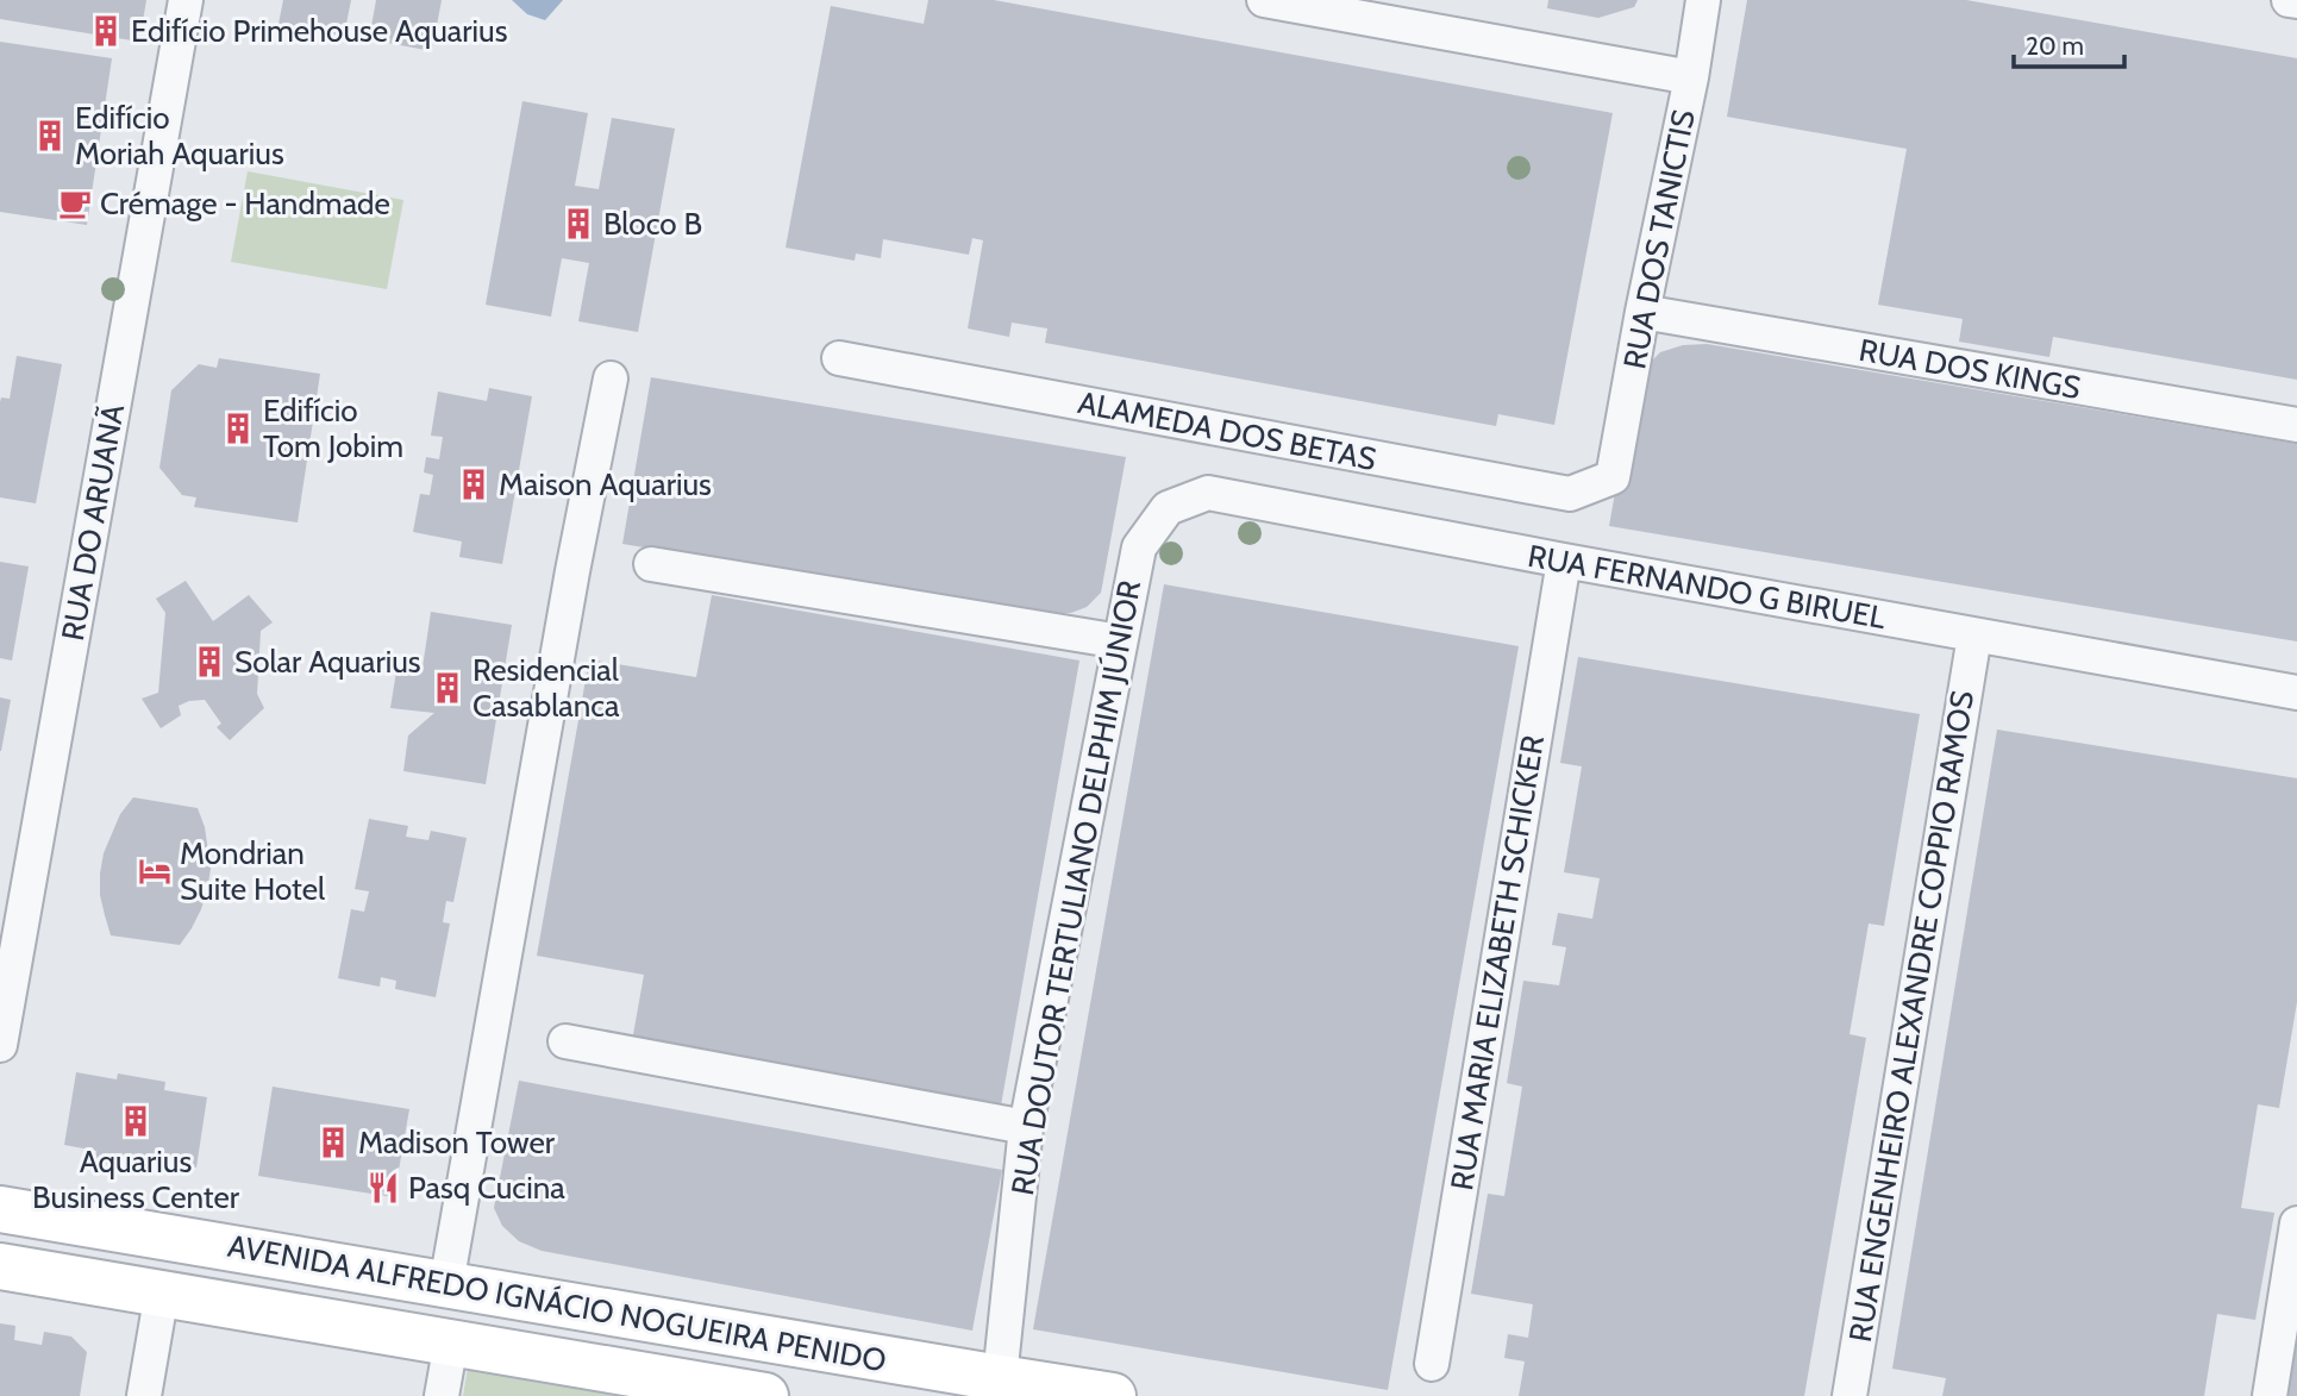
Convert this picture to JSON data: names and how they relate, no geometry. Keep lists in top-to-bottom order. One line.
{"streets":{"street":["RUA DOS TANICTIS","RUA DOS KINGS","ALAMEDA DOS BETAS","RUA DO ARUANÃ","RUA FERNANDO G BIRUEL","RUA DOUTOR TERTULIANO DELPHIM JÚNIOR","RUA MARIA ELIZABETH SCHICKER","RUA ENGENHEIRO ALEXANDRE COPPIO RAMOS","AVENIDA ALFREDO IGNÁCIO NOGUEIRA PENIDO"]},"crossings":[["RUA DOS TANICTIS","RUA DOS KINGS"],["RUA DOS TANICTIS","ALAMEDA DOS BETAS"],["RUA FERNANDO G BIRUEL","RUA DOUTOR TERTULIANO DELPHIM JÚNIOR"],["RUA FERNANDO G BIRUEL","RUA MARIA ELIZABETH SCHICKER"],["RUA FERNANDO G BIRUEL","RUA ENGENHEIRO ALEXANDRE COPPIO RAMOS"],["RUA DOUTOR TERTULIANO DELPHIM JÚNIOR","AVENIDA ALFREDO IGNÁCIO NOGUEIRA PENIDO"]],"places":{"building":["Edifício Primehouse Aquarius","Edifício Moriah Aquarius","Bloco B","Edifício Tom Jobim","Maison Aquarius","Solar Aquarius","Residencial Casablanca","Aquarius Business Center","Madison Tower"],"cafe":["Crémage - Handmade"],"hotel":["Mondrian Suite Hotel"],"restaurant":["Pasq Cucina"]},"scale_bar":"20 m"}
